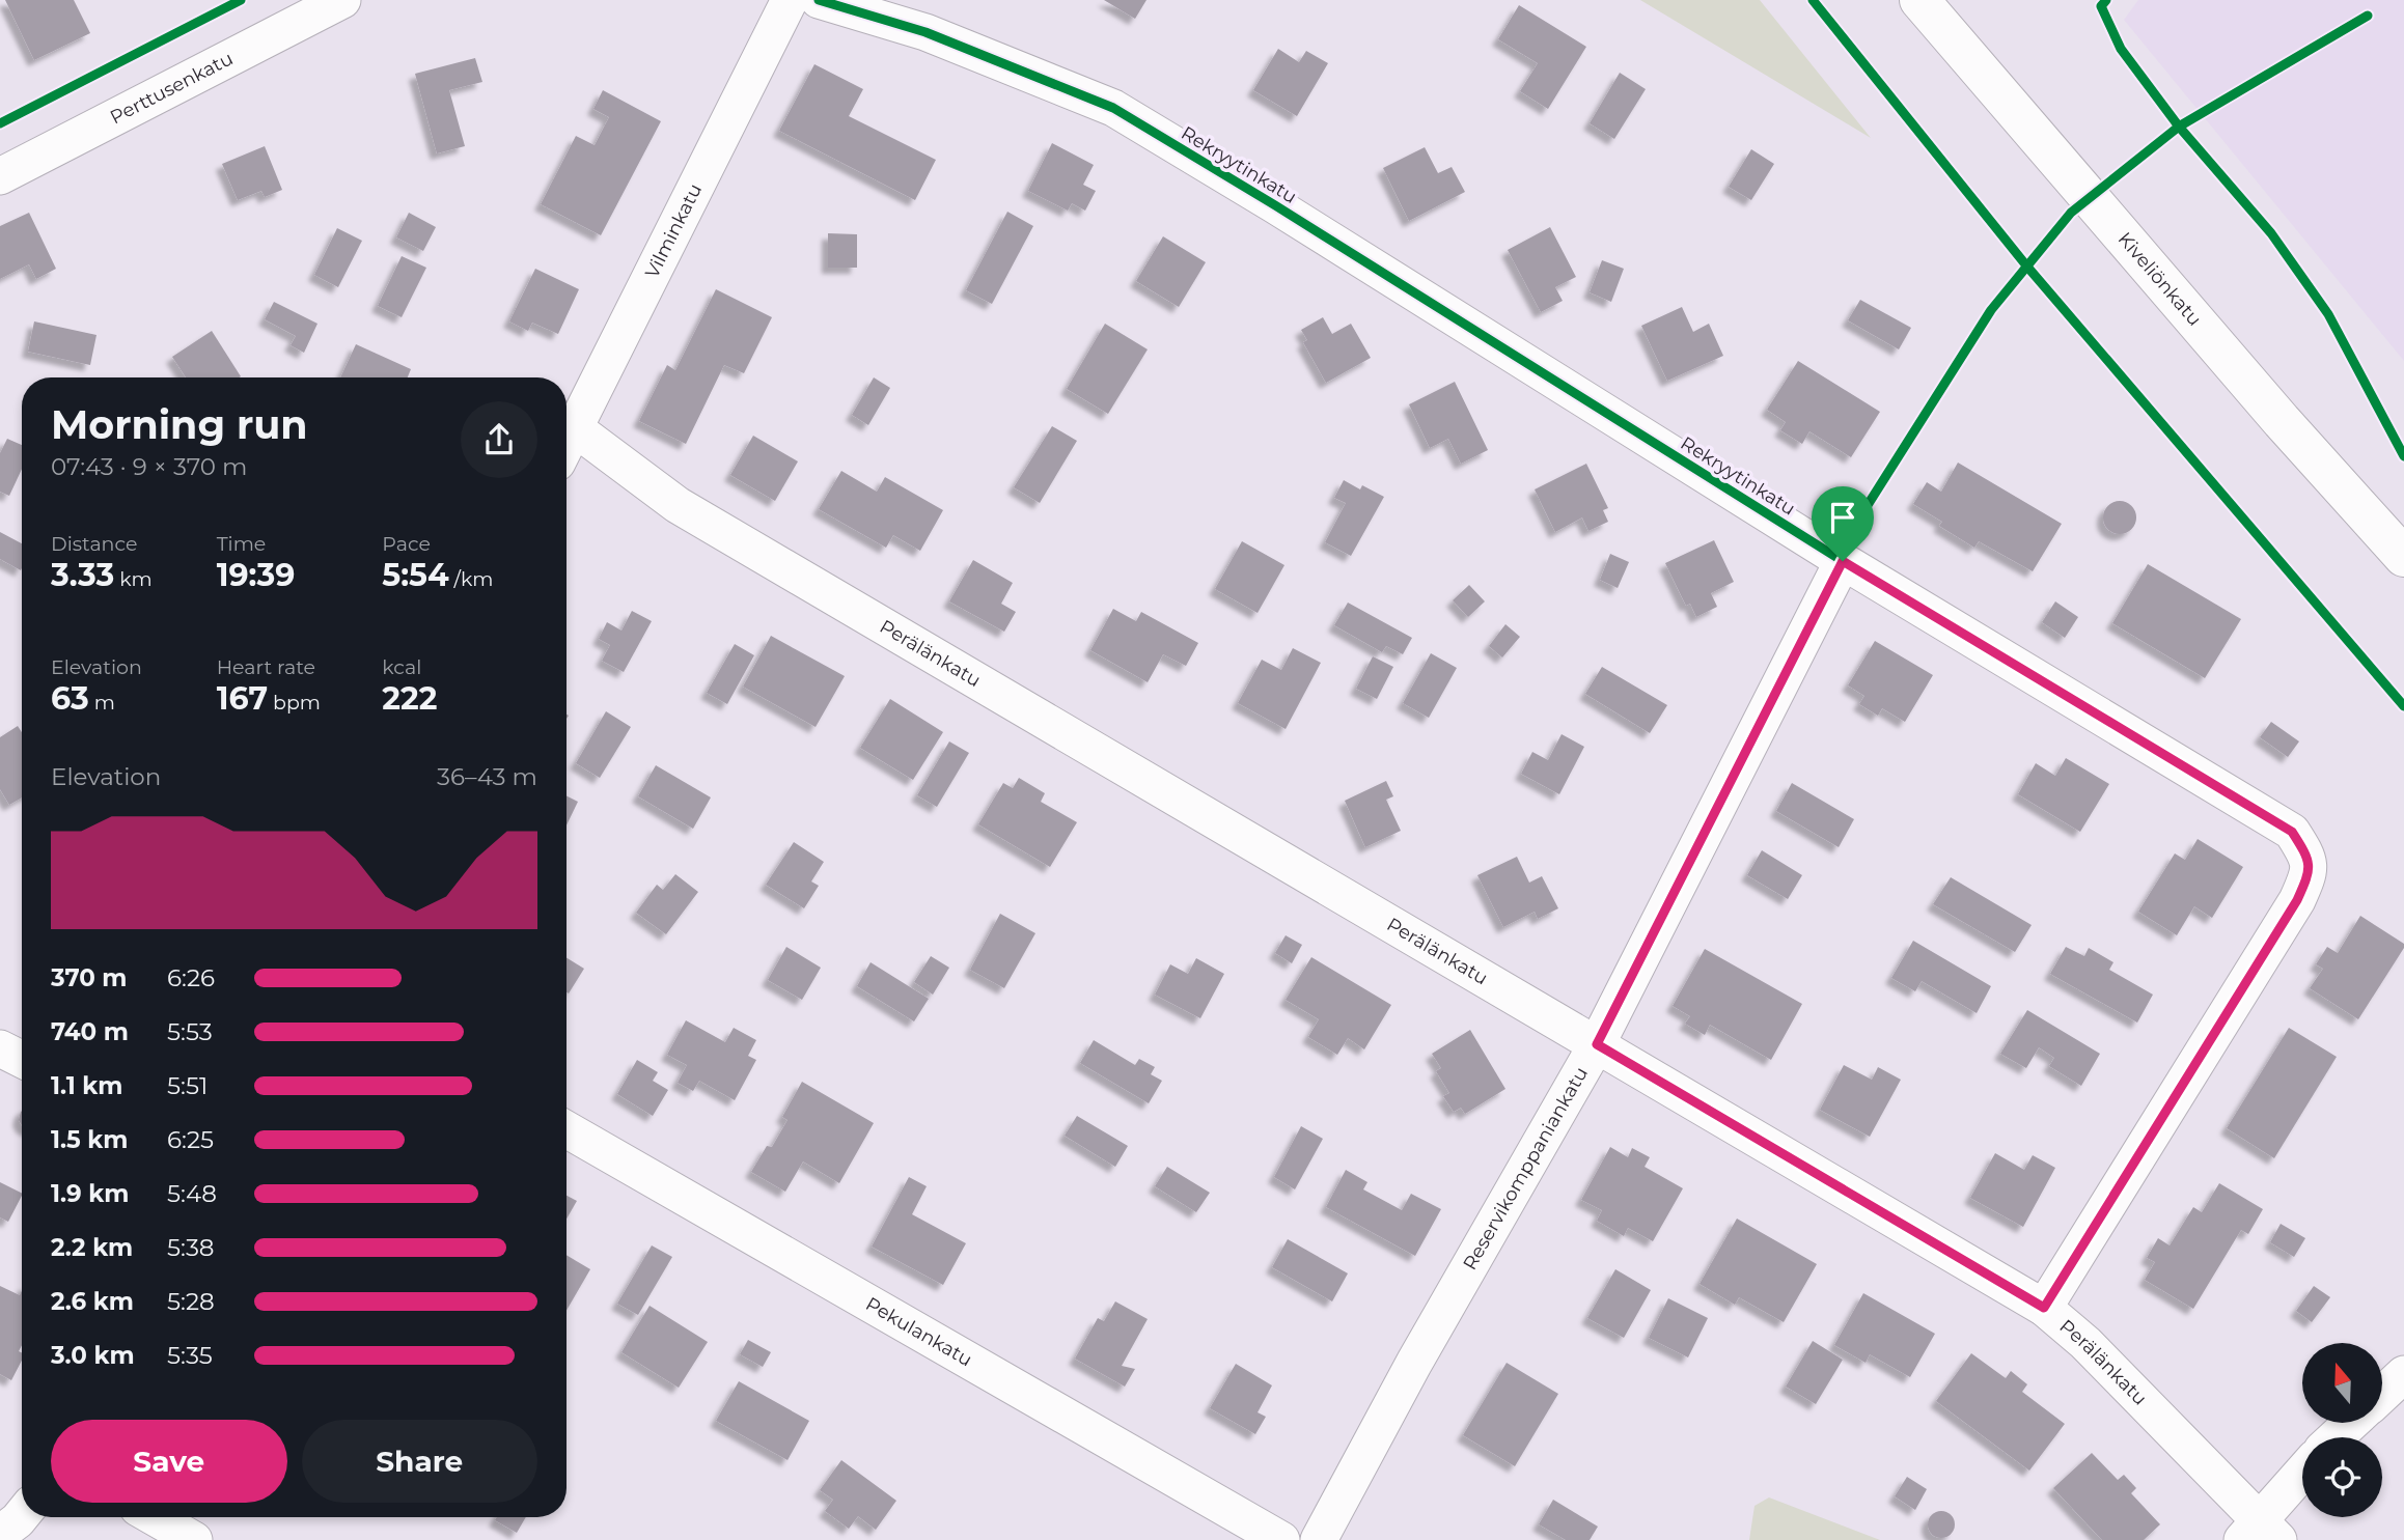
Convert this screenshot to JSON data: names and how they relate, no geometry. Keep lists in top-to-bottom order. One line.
{"streets":{"main road":["Kiveliönkatu"],"street":["Perttusenkatu","Rekryytinkatu","Vilminkatu","Perälänkatu","Reservikomppaniankatu","Pekulankatu"]},"crossings":[["Rekryytinkatu","Perälänkatu"],["Rekryytinkatu","Reservikomppaniankatu"],["Vilminkatu","Perälänkatu"],["Perälänkatu","Reservikomppaniankatu"]],"north":"top","page":{"heading":["Morning run","07:43 · 9 × 370 m"],"stats":[["Distance","3.33 km"],["Time","19:39"],["Pace","5:54 /km"],["Elevation","63 m"],["Heart rate","167 bpm"],["kcal","222"]],"chart":["Elevation","36–43 m"],"list":[{"name":"370 m","note":"6:26"},{"name":"740 m","note":"5:53"},{"name":"1.1 km","note":"5:51"},{"name":"1.5 km","note":"6:25"},{"name":"1.9 km","note":"5:48"},{"name":"2.2 km","note":"5:38"},{"name":"2.6 km","note":"5:28"},{"name":"3.0 km","note":"5:35"}],"buttons":["Save","Share"]}}
